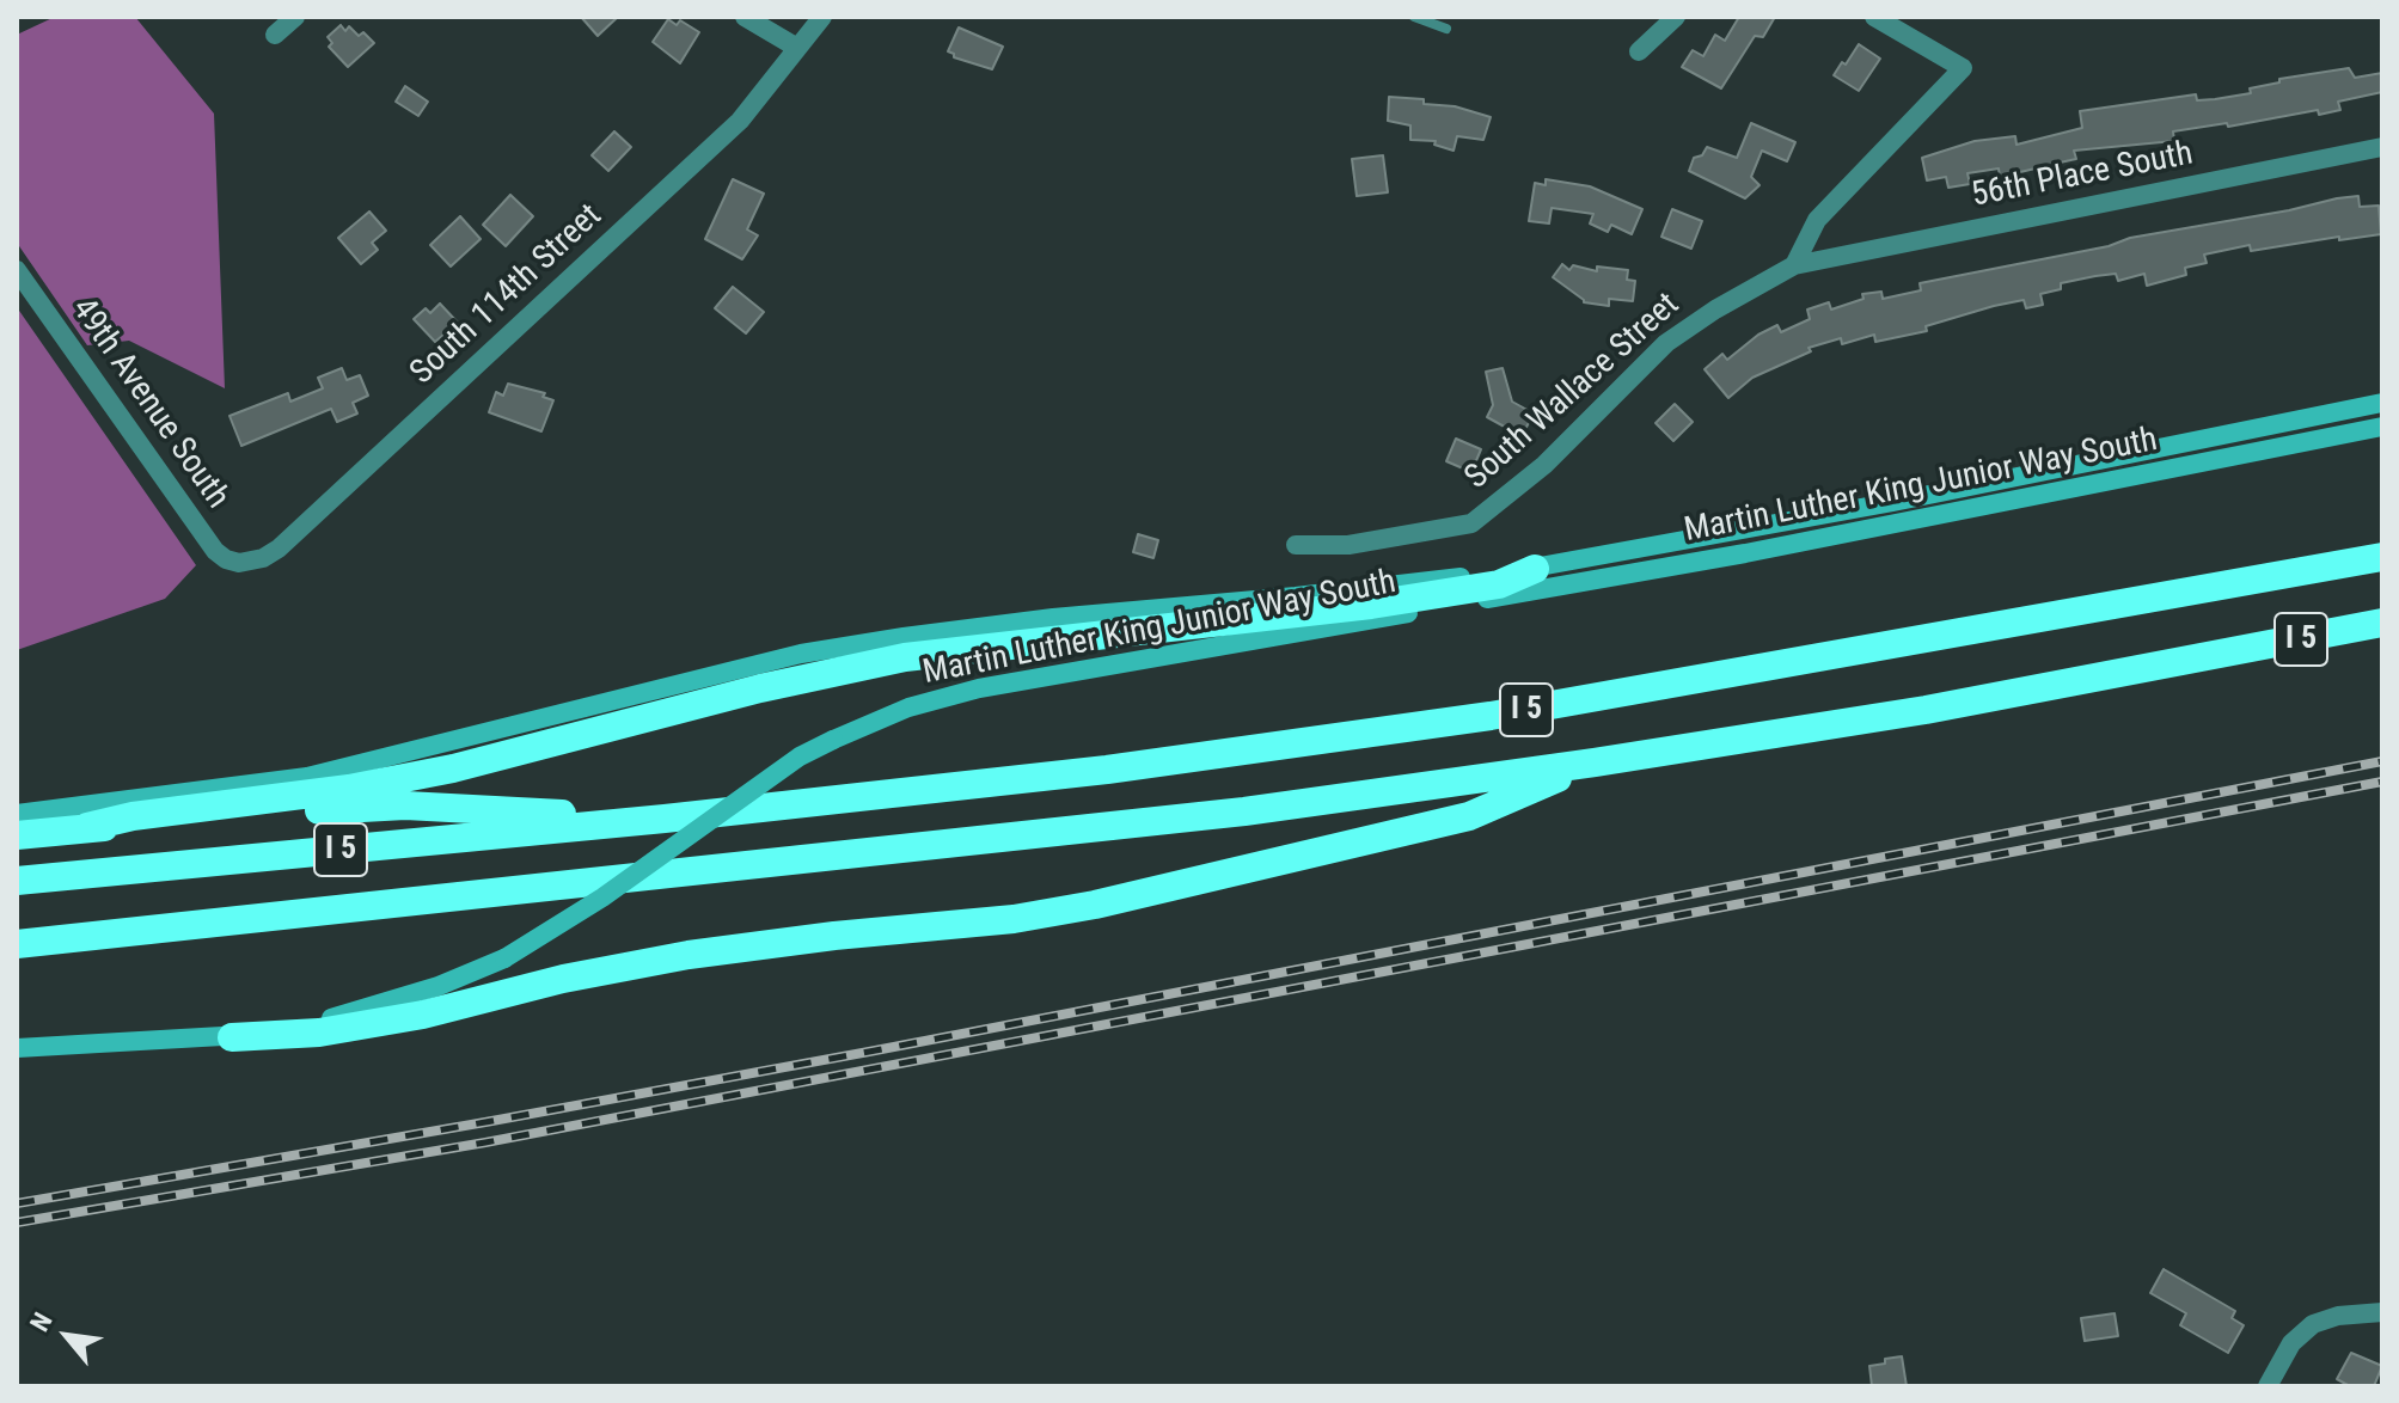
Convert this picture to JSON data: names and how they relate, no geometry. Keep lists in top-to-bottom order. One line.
{"streets":{"highway":["I 5"],"main road":["Martin Luther King Junior Way South"],"street":["56th Place South","South 114th Street","South Wallace Street","49th Avenue South"]},"crossings":[["56th Place South","South Wallace Street"],["South 114th Street","49th Avenue South"]],"north":"top left"}
